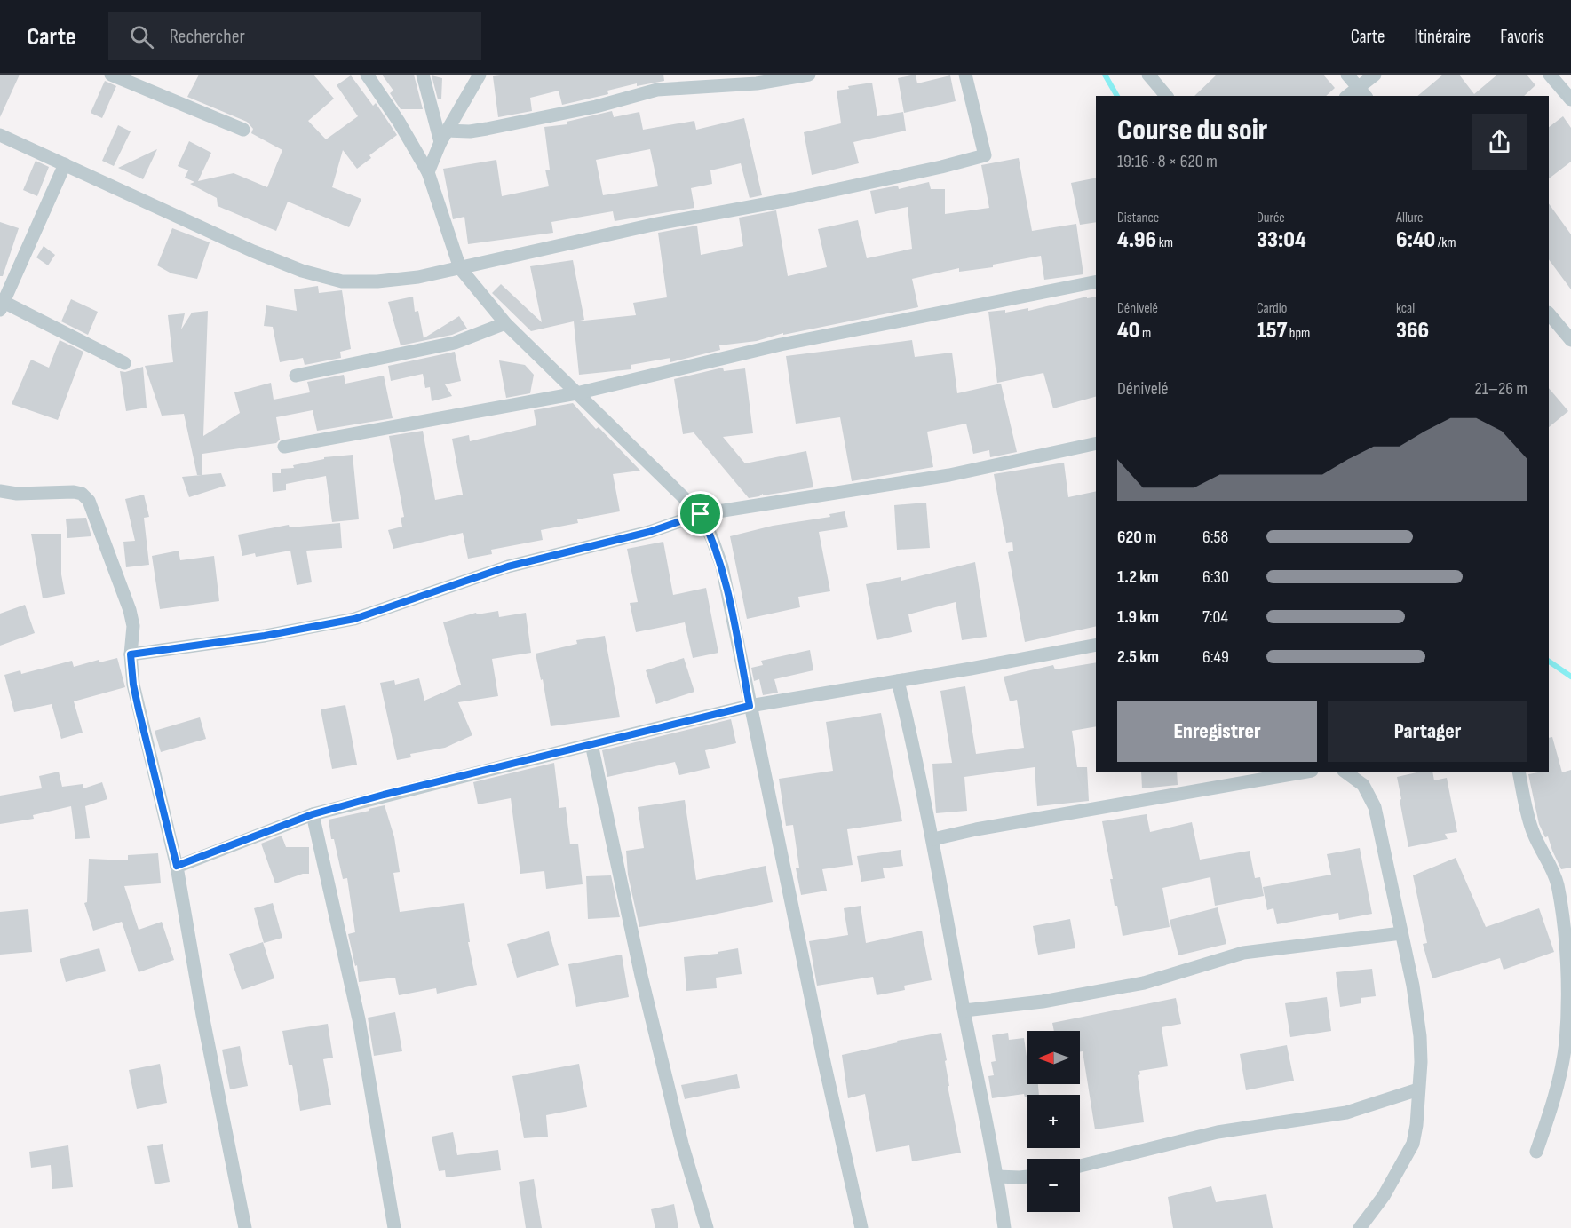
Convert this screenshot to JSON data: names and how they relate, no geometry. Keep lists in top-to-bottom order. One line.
{"north":"left","page":{"header":"Carte","search":"Rechercher","nav":["Carte","Itinéraire","Favoris"],"heading":["Course du soir","19:16 · 8 × 620 m"],"stats":[["Distance","4.96 km"],["Durée","33:04"],["Allure","6:40 /km"],["Dénivelé","40 m"],["Cardio","157 bpm"],["kcal","366"]],"chart":["Dénivelé","21–26 m"],"list":[{"name":"620 m","note":"6:58"},{"name":"1.2 km","note":"6:30"},{"name":"1.9 km","note":"7:04"},{"name":"2.5 km","note":"6:49"}],"buttons":["Enregistrer","Partager"],"map_buttons":["+","−"]}}
